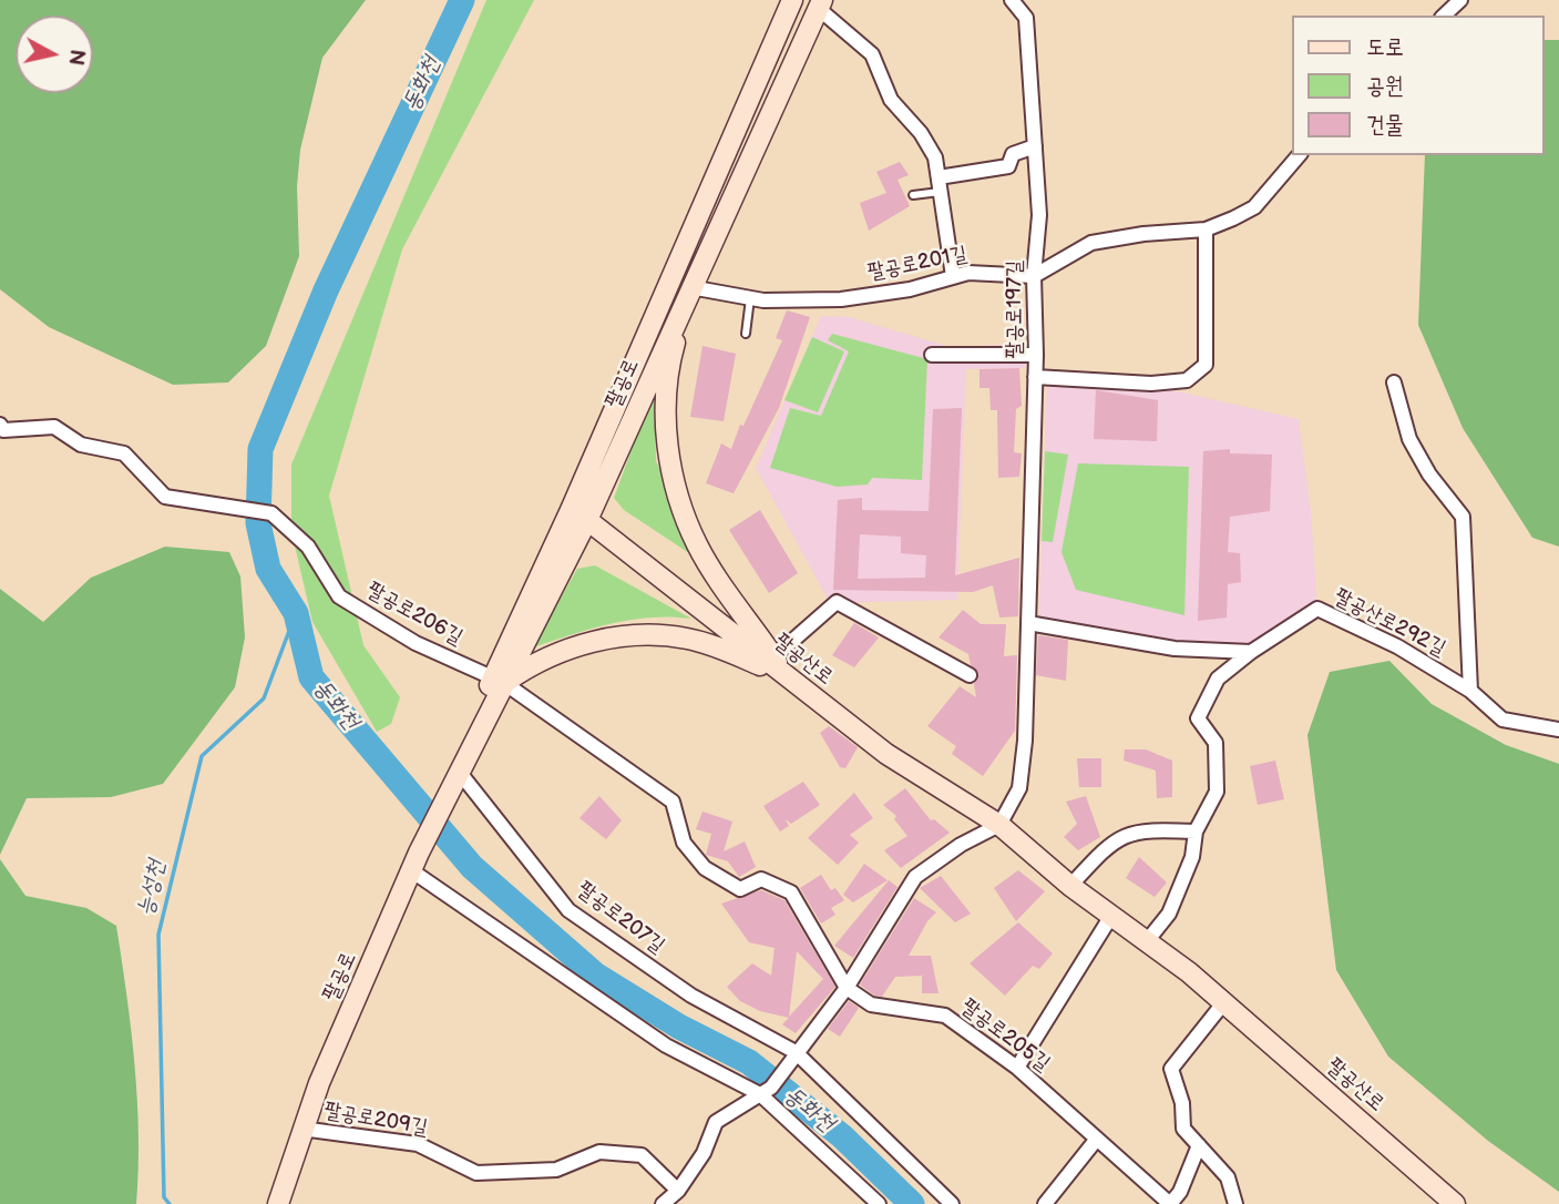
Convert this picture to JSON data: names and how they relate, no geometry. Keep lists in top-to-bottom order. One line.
{"streets":{"main road":["팔공로","팔공산로"],"street":["팔공로201길","팔공로197길","팔공로206길","팔공산로292길","팔공로207길","팔공로205길","팔공로209길"]},"crossings":[["팔공로201길","팔공로197길"],["팔공로201길","팔공로"],["팔공로197길","팔공산로"],["팔공로","팔공로206길"],["팔공로","팔공산로"],["팔공로","팔공로207길"],["팔공로","팔공로209길"],["팔공산로292길","팔공산로"]],"water":["동화천","능성천"],"legend":["도로","공원","건물"],"north":"right"}
